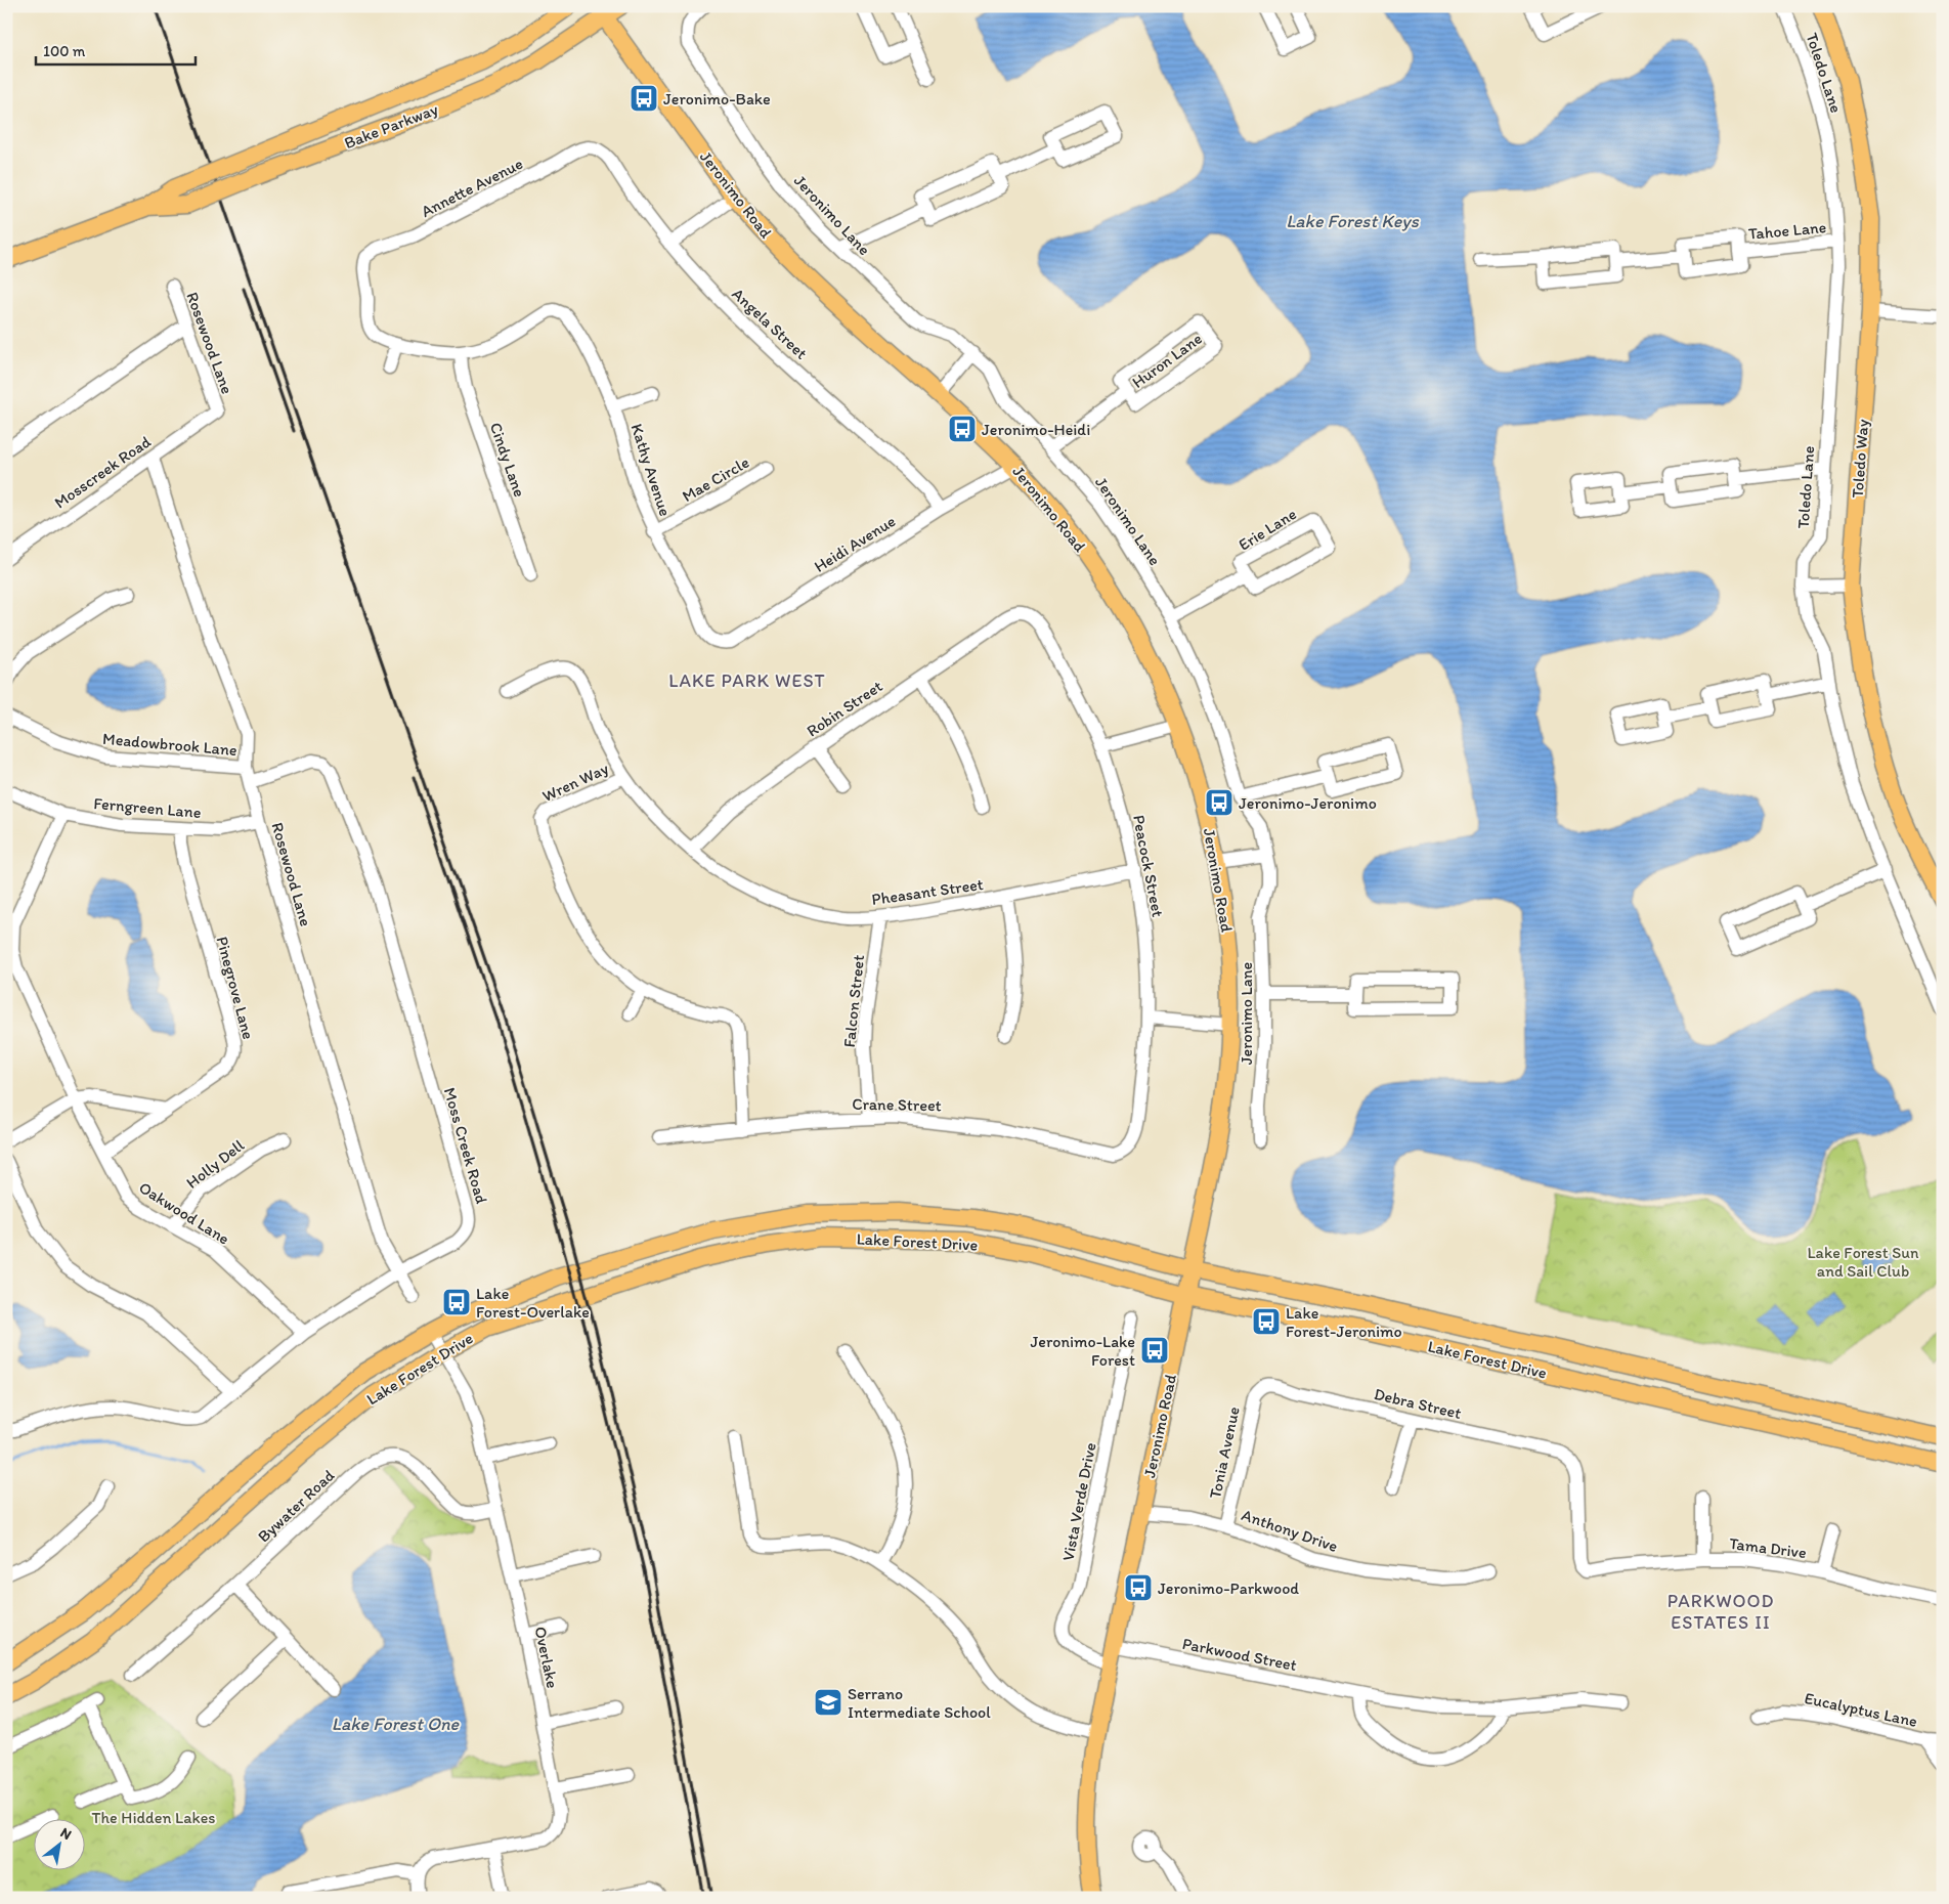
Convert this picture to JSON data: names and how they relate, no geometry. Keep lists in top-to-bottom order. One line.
{"streets":{"main road":["Bake Parkway","Jeronimo Road","Toledo Way","Lake Forest Drive"],"street":["Toledo Lane","Annette Avenue","Jeronimo Lane","Tahoe Lane","Angela Street","Rosewood Lane","Huron Lane","Cindy Lane","Kathy Avenue","Mosscreek Road","Mae Circle","Erie Lane","Heidi Avenue","Robin Street","Meadowbrook Lane","Wren Way","Ferngreen Lane","Peacock Street","Pheasant Street","Pinegrove Lane","Falcon Street","Crane Street","Moss Creek Road","Holly Dell","Oakwood Lane","Debra Street","Tonia Avenue","Vista Verde Drive","Bywater Road","Anthony Drive","Tama Drive","Parkwood Street","Overlake","Eucalyptus Lane"]},"crossings":[["Toledo Lane","Tahoe Lane"],["Bake Parkway","Jeronimo Road"],["Annette Avenue","Angela Street"],["Jeronimo Road","Heidi Avenue"],["Jeronimo Road","Lake Forest Drive"],["Jeronimo Road","Vista Verde Drive"],["Jeronimo Road","Anthony Drive"],["Jeronimo Road","Parkwood Street"],["Jeronimo Lane","Huron Lane"],["Jeronimo Lane","Erie Lane"],["Angela Street","Heidi Avenue"],["Rosewood Lane","Mosscreek Road"],["Rosewood Lane","Meadowbrook Lane"],["Rosewood Lane","Ferngreen Lane"],["Rosewood Lane","Moss Creek Road"],["Cindy Lane","Kathy Avenue"],["Kathy Avenue","Mae Circle"],["Kathy Avenue","Heidi Avenue"],["Robin Street","Peacock Street"],["Robin Street","Pheasant Street"],["Wren Way","Pheasant Street"],["Ferngreen Lane","Pinegrove Lane"],["Ferngreen Lane","Oakwood Lane"],["Peacock Street","Pheasant Street"],["Peacock Street","Crane Street"],["Pheasant Street","Falcon Street"],["Pinegrove Lane","Oakwood Lane"],["Falcon Street","Crane Street"],["Moss Creek Road","Oakwood Lane"],["Holly Dell","Oakwood Lane"],["Lake Forest Drive","Overlake"],["Debra Street","Tonia Avenue"],["Debra Street","Tama Drive"],["Tonia Avenue","Anthony Drive"],["Bywater Road","Overlake"]],"districts":["LAKE PARK WEST","PARKWOOD ESTATES II"],"water":["Lake Forest Keys","Lake Forest One"],"parks":["Lake Forest Sun and Sail Club","The Hidden Lakes"],"places":{"bus stop":["Jeronimo-Bake","Jeronimo-Heidi","Jeronimo-Jeronimo","Lake Forest-Overlake","Lake Forest-Jeronimo","Jeronimo-Lake Forest","Jeronimo-Parkwood"],"school or university":["Serrano Intermediate School"]},"scale_bar":"100 m","north":"top right"}
